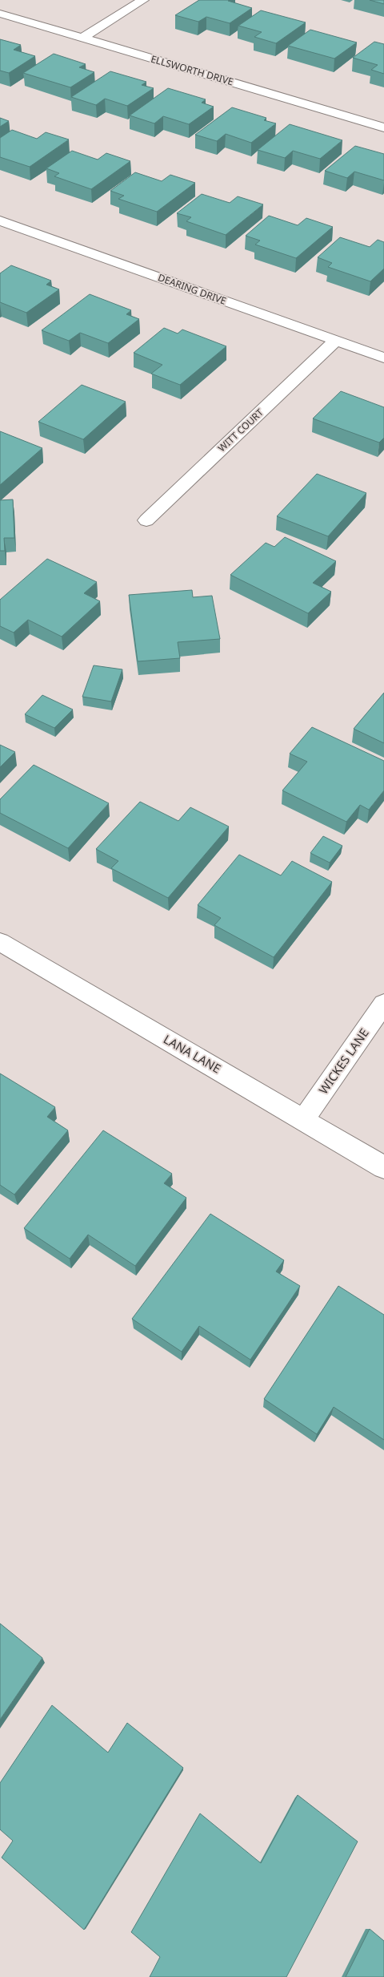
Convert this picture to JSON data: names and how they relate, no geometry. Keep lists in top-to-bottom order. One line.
{"streets":{"street":["ELLSWORTH DRIVE","DEARING DRIVE","WITT COURT","LANA LANE","WICKES LANE"]},"crossings":[["DEARING DRIVE","WITT COURT"],["LANA LANE","WICKES LANE"]]}
